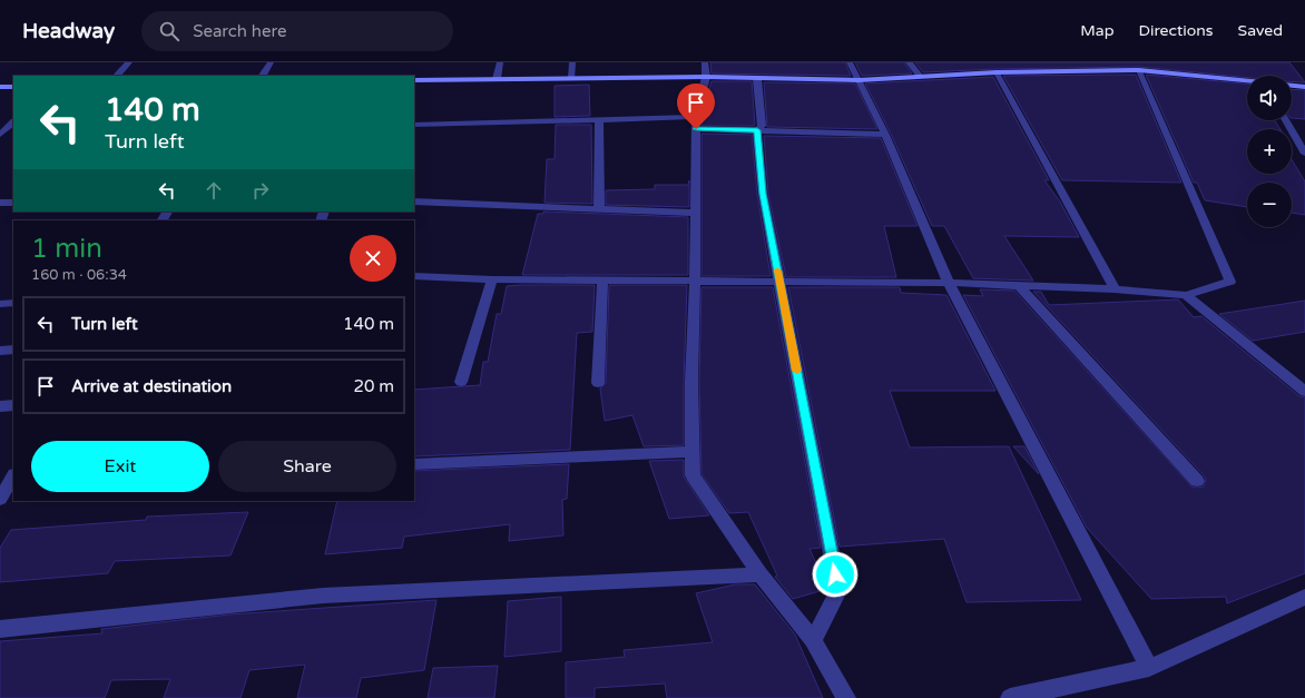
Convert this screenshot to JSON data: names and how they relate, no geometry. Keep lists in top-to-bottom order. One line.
{"page":{"header":"Headway","search":"Search here","nav":["Map","Directions","Saved"],"map_buttons":["+","−"],"turn":["140 m","Turn left"],"heading":["1 min","160 m · 06:34"],"list":[{"name":"Turn left","value":"140 m"},{"name":"Arrive at destination","value":"20 m"}],"buttons":["Exit","Share"]}}
